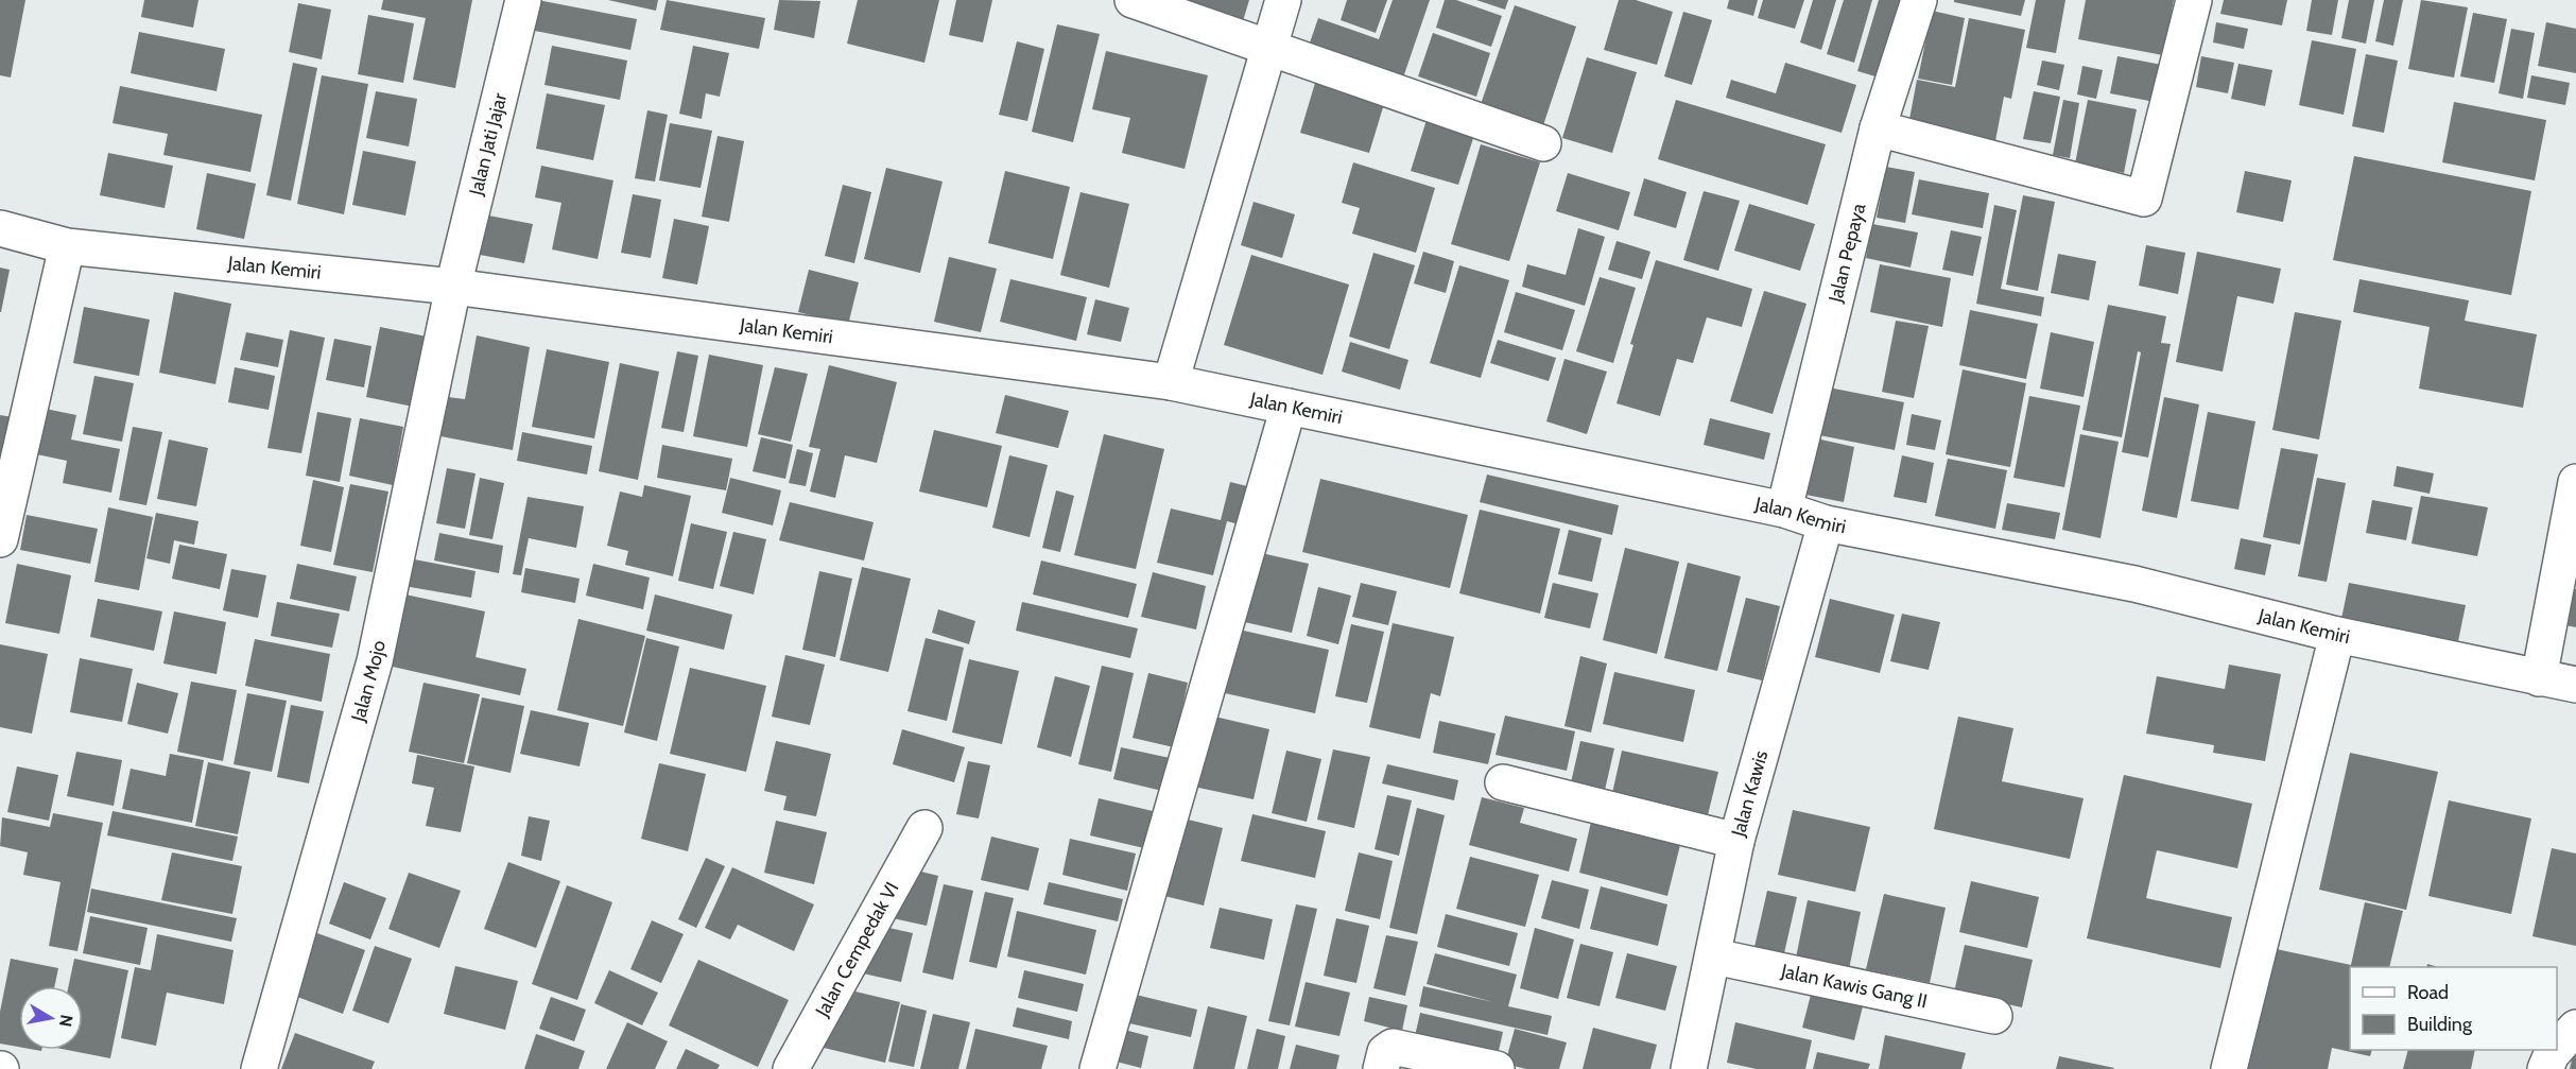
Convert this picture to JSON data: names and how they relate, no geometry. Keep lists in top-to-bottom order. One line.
{"streets":{"street":["Jalan Jati Jajar","Jalan Pepaya","Jalan Kemiri","Jalan Mojo","Jalan Kawis","Jalan Cempedak VI","Jalan Kawis Gang II"]},"crossings":[["Jalan Jati Jajar","Jalan Kemiri"],["Jalan Jati Jajar","Jalan Mojo"],["Jalan Pepaya","Jalan Kemiri"],["Jalan Kemiri","Jalan Mojo"],["Jalan Kemiri","Jalan Kawis"],["Jalan Kawis","Jalan Kawis Gang II"]],"legend":["Road","Building"],"north":"right"}
